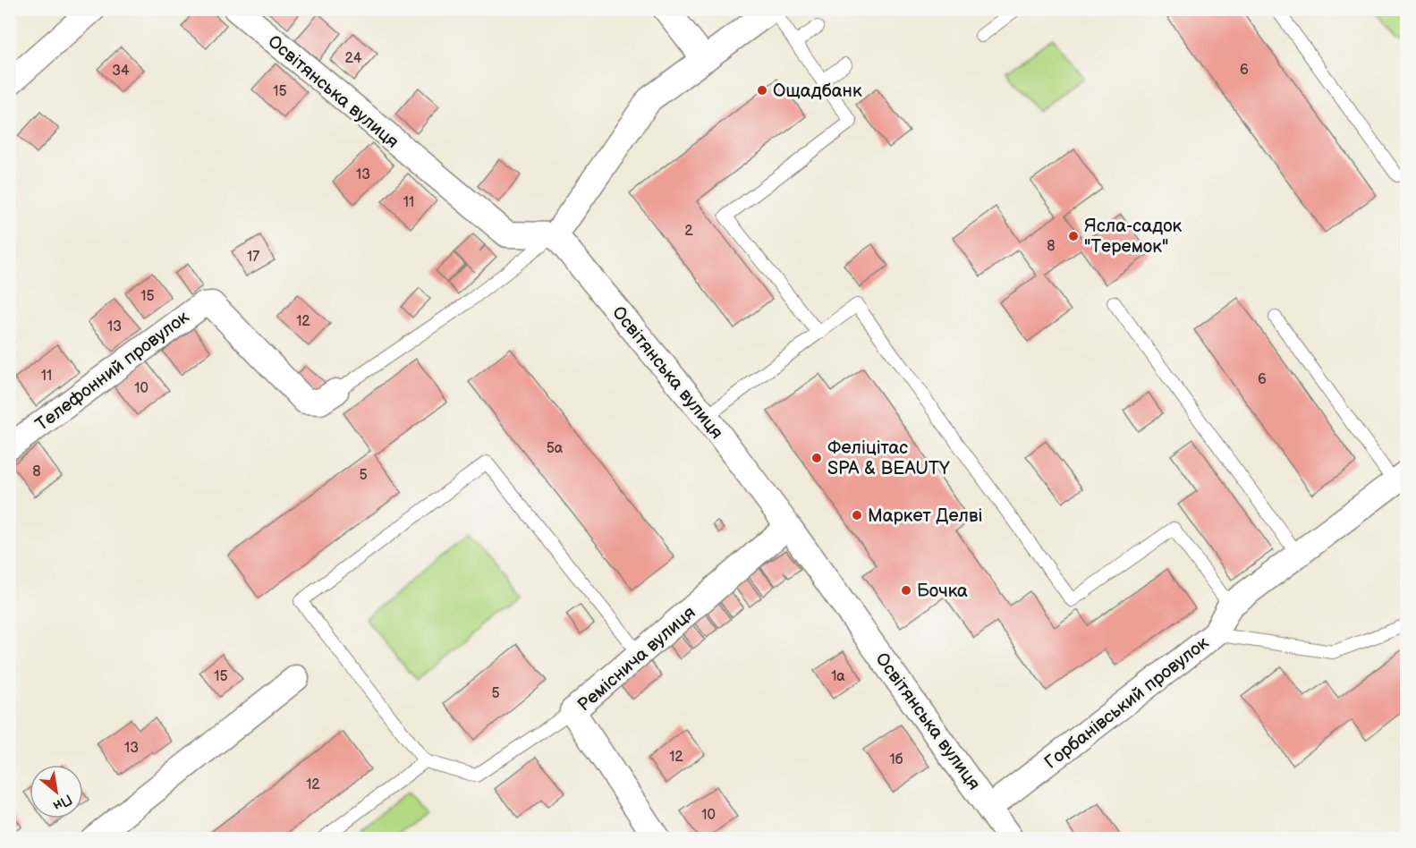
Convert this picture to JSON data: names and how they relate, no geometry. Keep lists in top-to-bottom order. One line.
{"streets":{"street":["Освітянська вулиця","Телефонний провулок","Реміснича вулиця","Горбанівський провулок"]},"crossings":[["Освітянська вулиця","Реміснича вулиця"],["Освітянська вулиця","Горбанівський провулок"]],"places":["Ощадбанк","Ясла-садок \"Теремок\"","Феліцітас SPA & BEAUTY","Маркет Делві","Бочка"],"house_numbers":["24","6","34","15","13","11","2","8","17","15","12","13","11","6","10","5а","8","5","15","1а","5","13","12","1б","12","10"],"north":"bottom right"}
